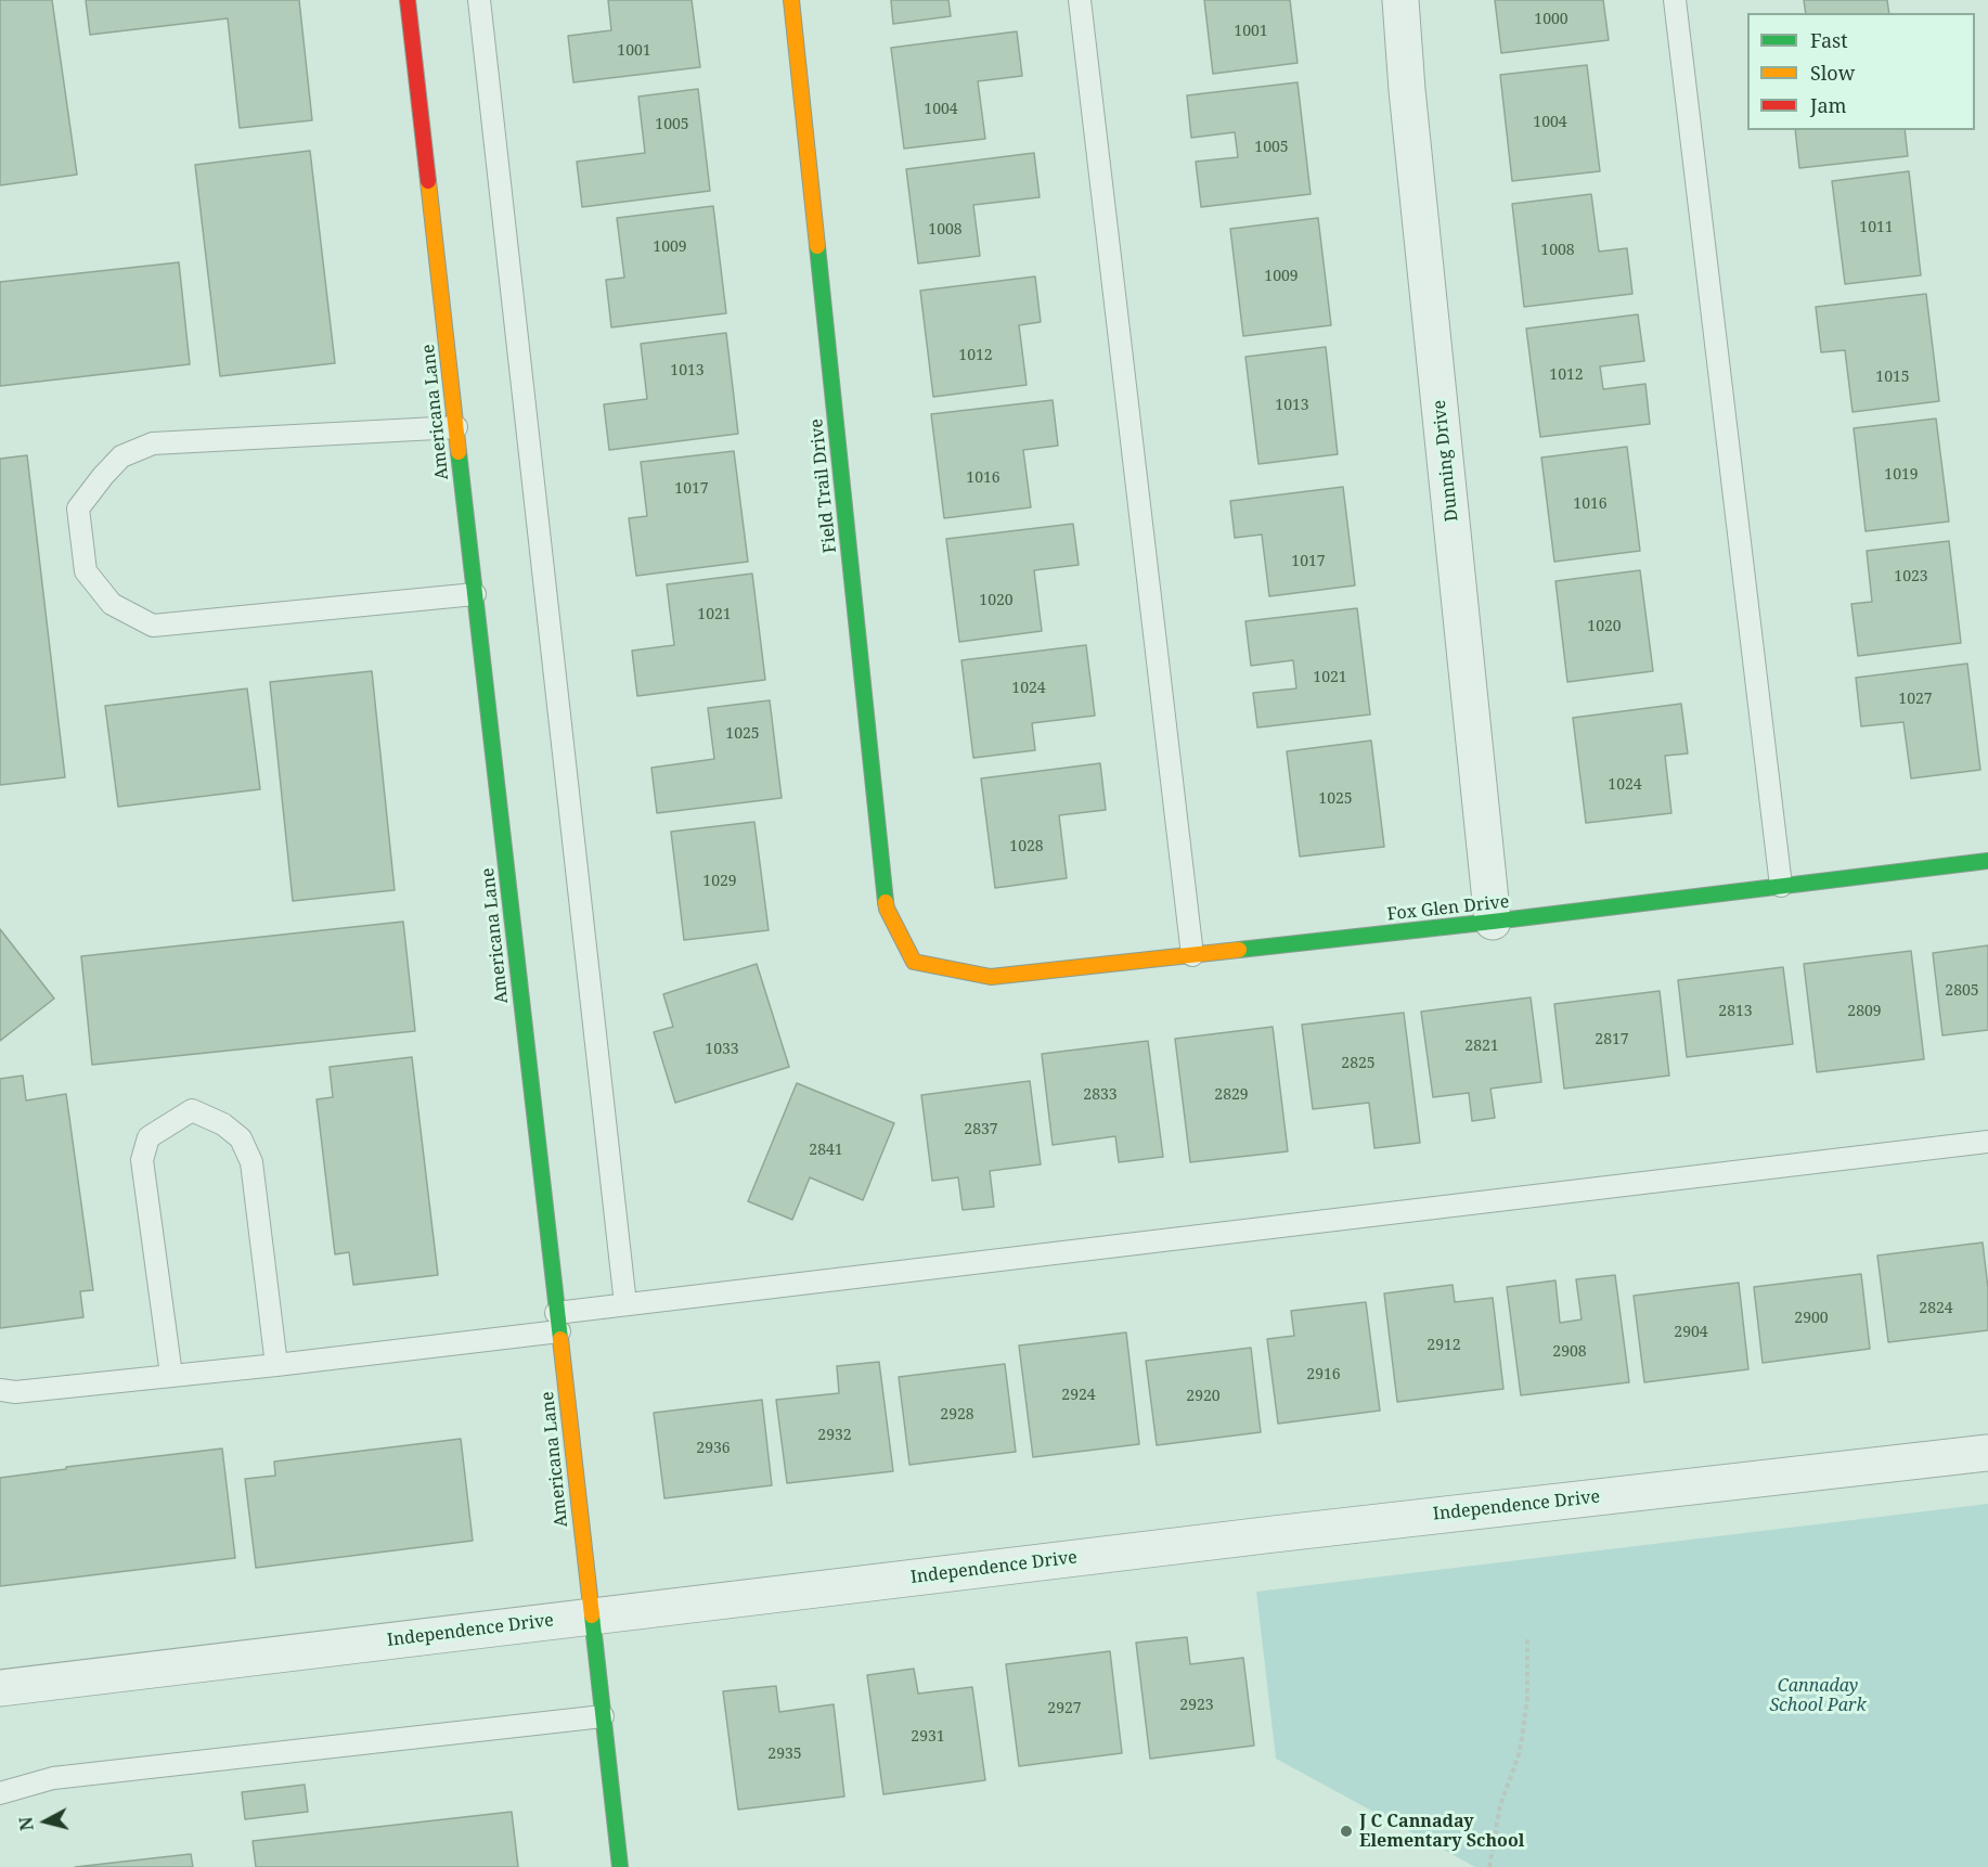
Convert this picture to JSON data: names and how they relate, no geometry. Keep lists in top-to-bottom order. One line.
{"streets":{"street":["Americana Lane","Dunning Drive","Field Trail Drive","Fox Glen Drive","Independence Drive"]},"crossings":[["Americana Lane","Independence Drive"],["Dunning Drive","Fox Glen Drive"],["Field Trail Drive","Fox Glen Drive"]],"parks":["Cannaday School Park"],"places":["J C Cannaday Elementary School"],"house_numbers":["1000","1001","1001","1004","1004","1005","1005","1011","1008","1009","1008","1009","1012","1013","1012","1015","1013","1019","1016","1017","1016","1017","1023","1020","1021","1020","1021","1024","1027","1025","1024","1025","1028","1029","2805","2813","2809","2817","2821","1033","2825","2833","2829","2837","2841","2824","2900","2904","2912","2908","2916","2924","2920","2928","2932","2936","2923","2927","2931","2935"],"legend":["Fast","Slow","Jam"],"north":"left"}
